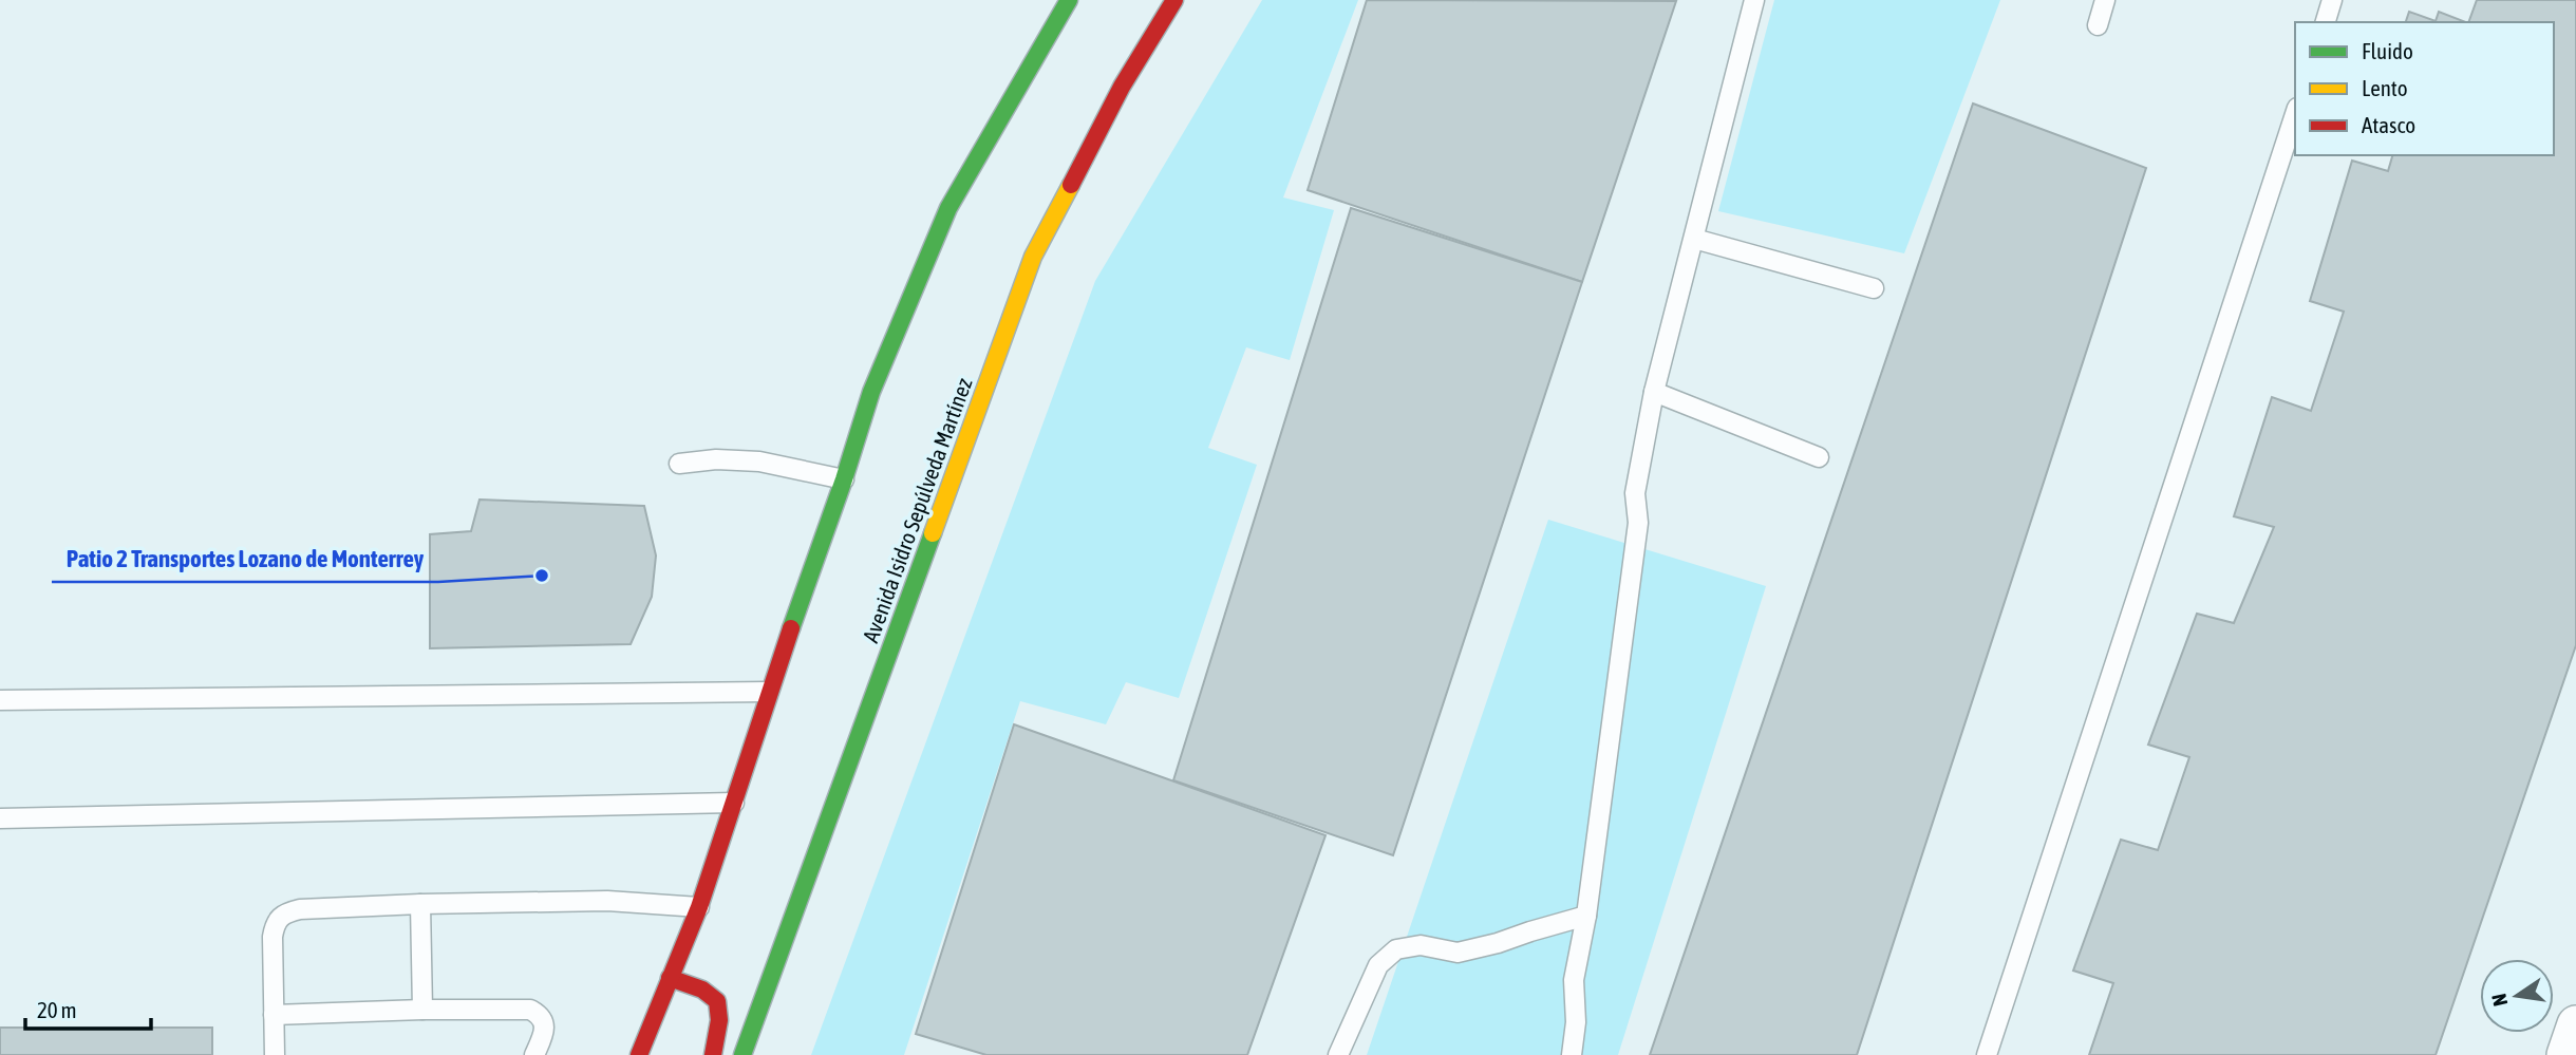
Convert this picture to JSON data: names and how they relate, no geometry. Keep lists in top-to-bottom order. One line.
{"streets":{"main road":["Avenida Isidro Sepúlveda Martínez"]},"places":["Patio 2 Transportes Lozano de Monterrey"],"legend":["Fluido","Lento","Atasco"],"scale_bar":"20 m","north":"left"}
